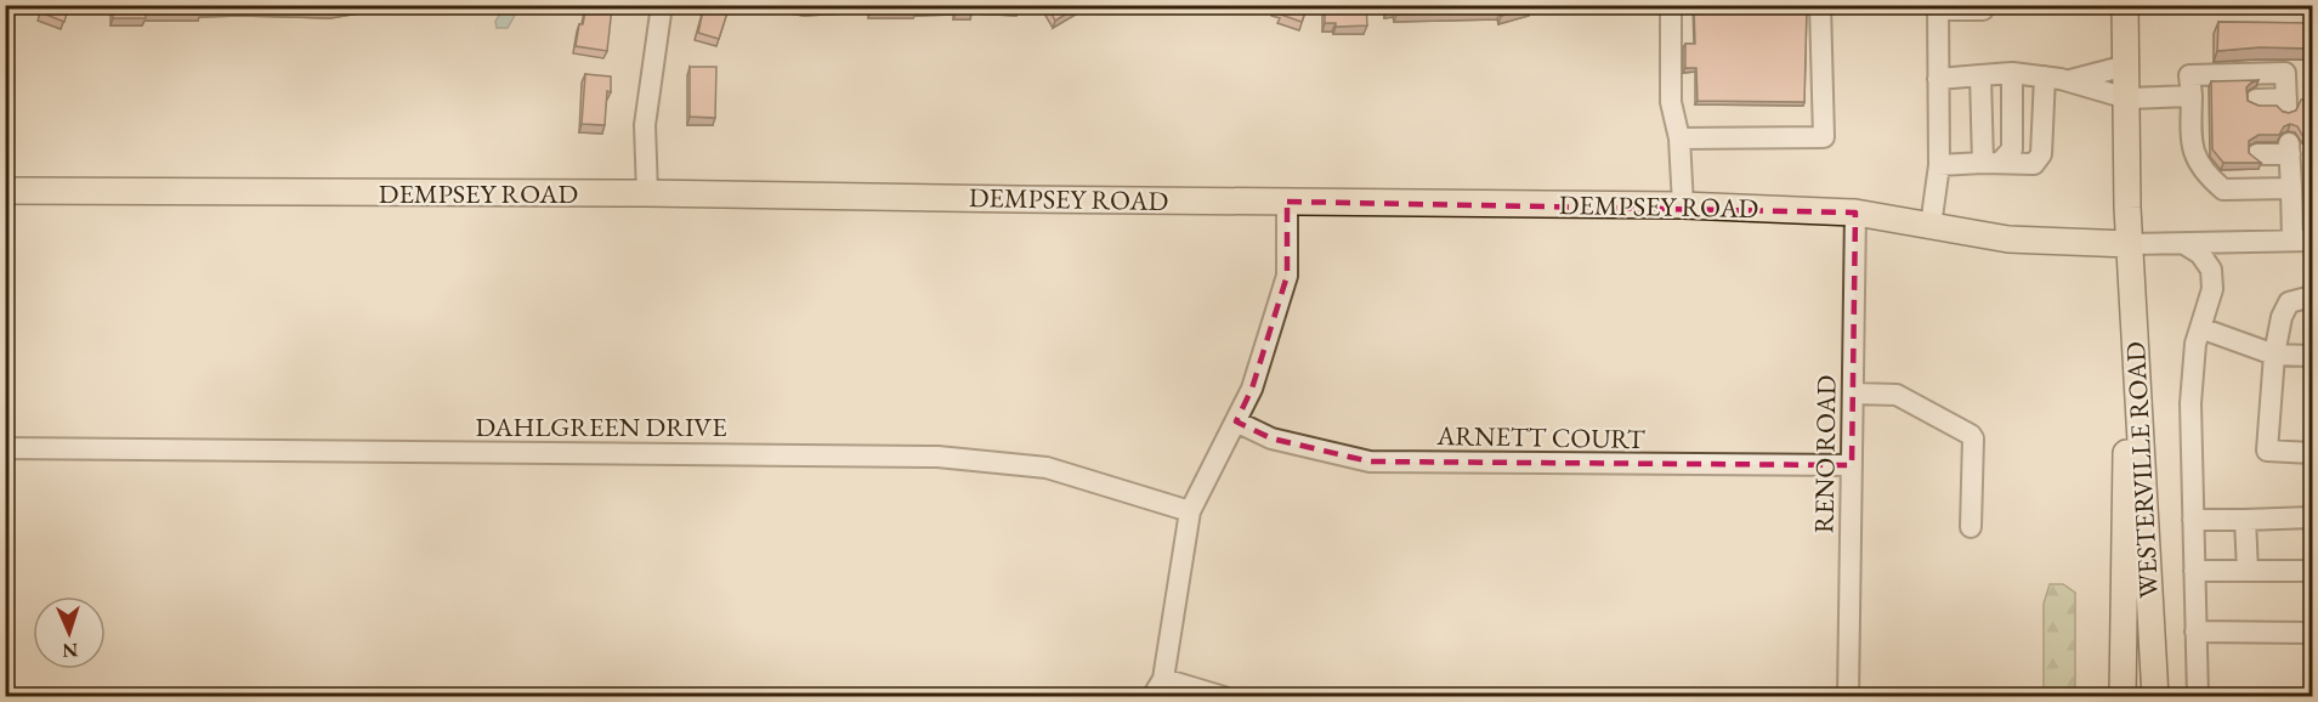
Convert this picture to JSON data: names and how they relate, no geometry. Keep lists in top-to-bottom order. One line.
{"streets":{"main road":["DEMPSEY ROAD","WESTERVILLE ROAD"],"street":["DAHLGREEN DRIVE","ARNETT COURT","RENO ROAD"]},"crossings":[["DEMPSEY ROAD","RENO ROAD"],["DEMPSEY ROAD","WESTERVILLE ROAD"],["ARNETT COURT","RENO ROAD"]],"north":"bottom"}
